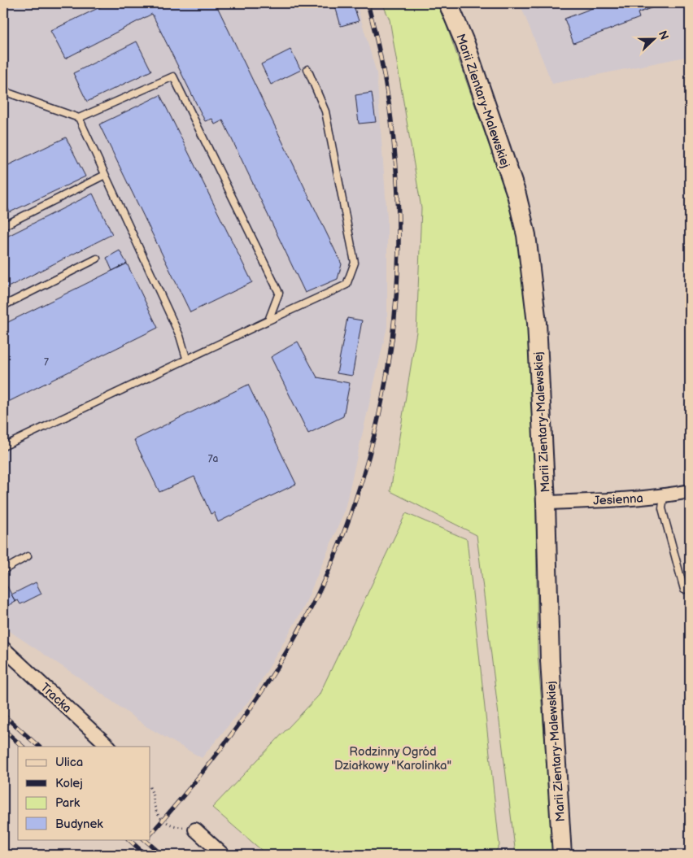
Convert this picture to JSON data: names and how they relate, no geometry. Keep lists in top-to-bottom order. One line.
{"streets":{"street":["Marii Zientary-Malewskiej","Jesienna","Tracka"]},"crossings":[["Marii Zientary-Malewskiej","Jesienna"]],"parks":["Rodzinny Ogród Działkowy \"Karolinka\""],"house_numbers":["7","7a"],"legend":["Ulica","Kolej","Park","Budynek"],"north":"right"}
